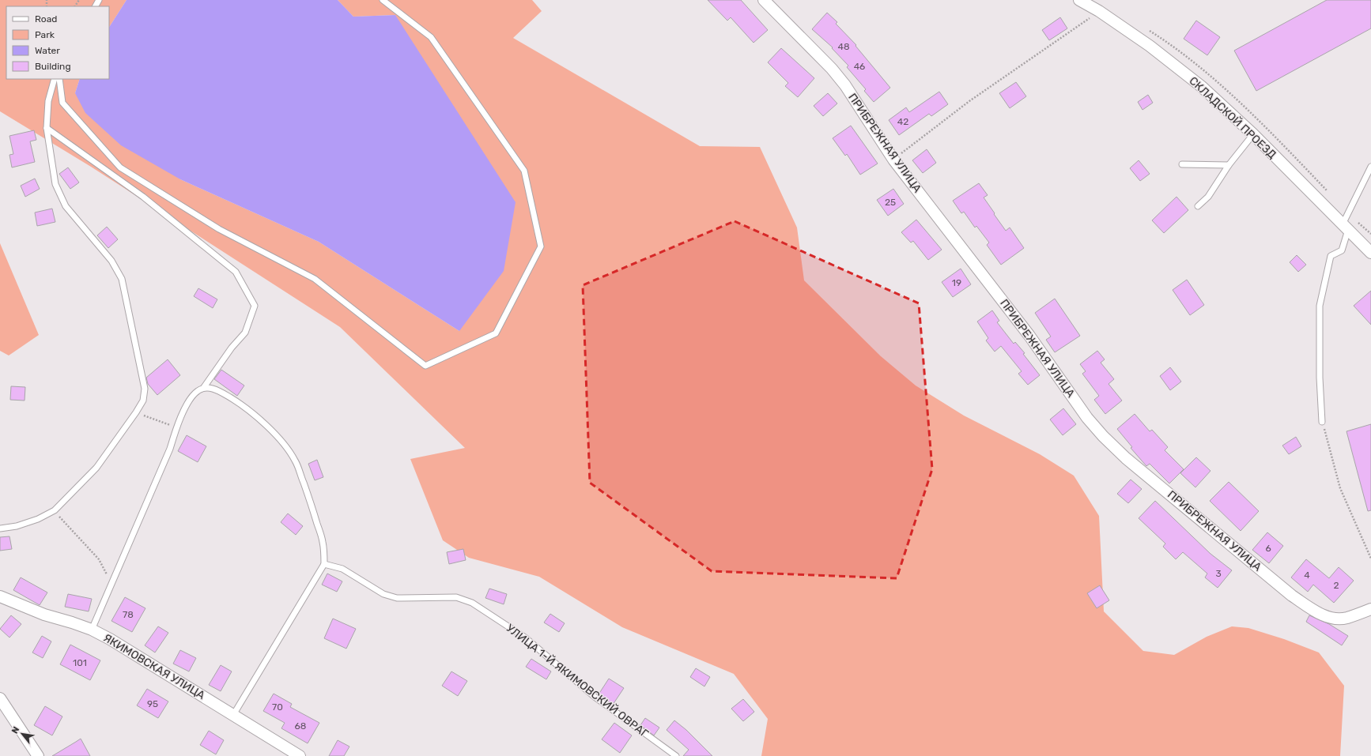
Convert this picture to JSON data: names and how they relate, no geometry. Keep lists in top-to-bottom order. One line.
{"streets":{"street":["СКЛАДСКОЙ ПРОЕЗД","ПРИБРЕЖНАЯ УЛИЦА","ЯКИМОВСКАЯ УЛИЦА"],"lane":["УЛИЦА 1-Й ЯКИМОВСКИЙ ОВРАГ"]},"house_numbers":["48","46","42","25","19","6","3","4","2","78","101","95","70","68"],"legend":["Road","Park","Water","Building"],"north":"top left"}
